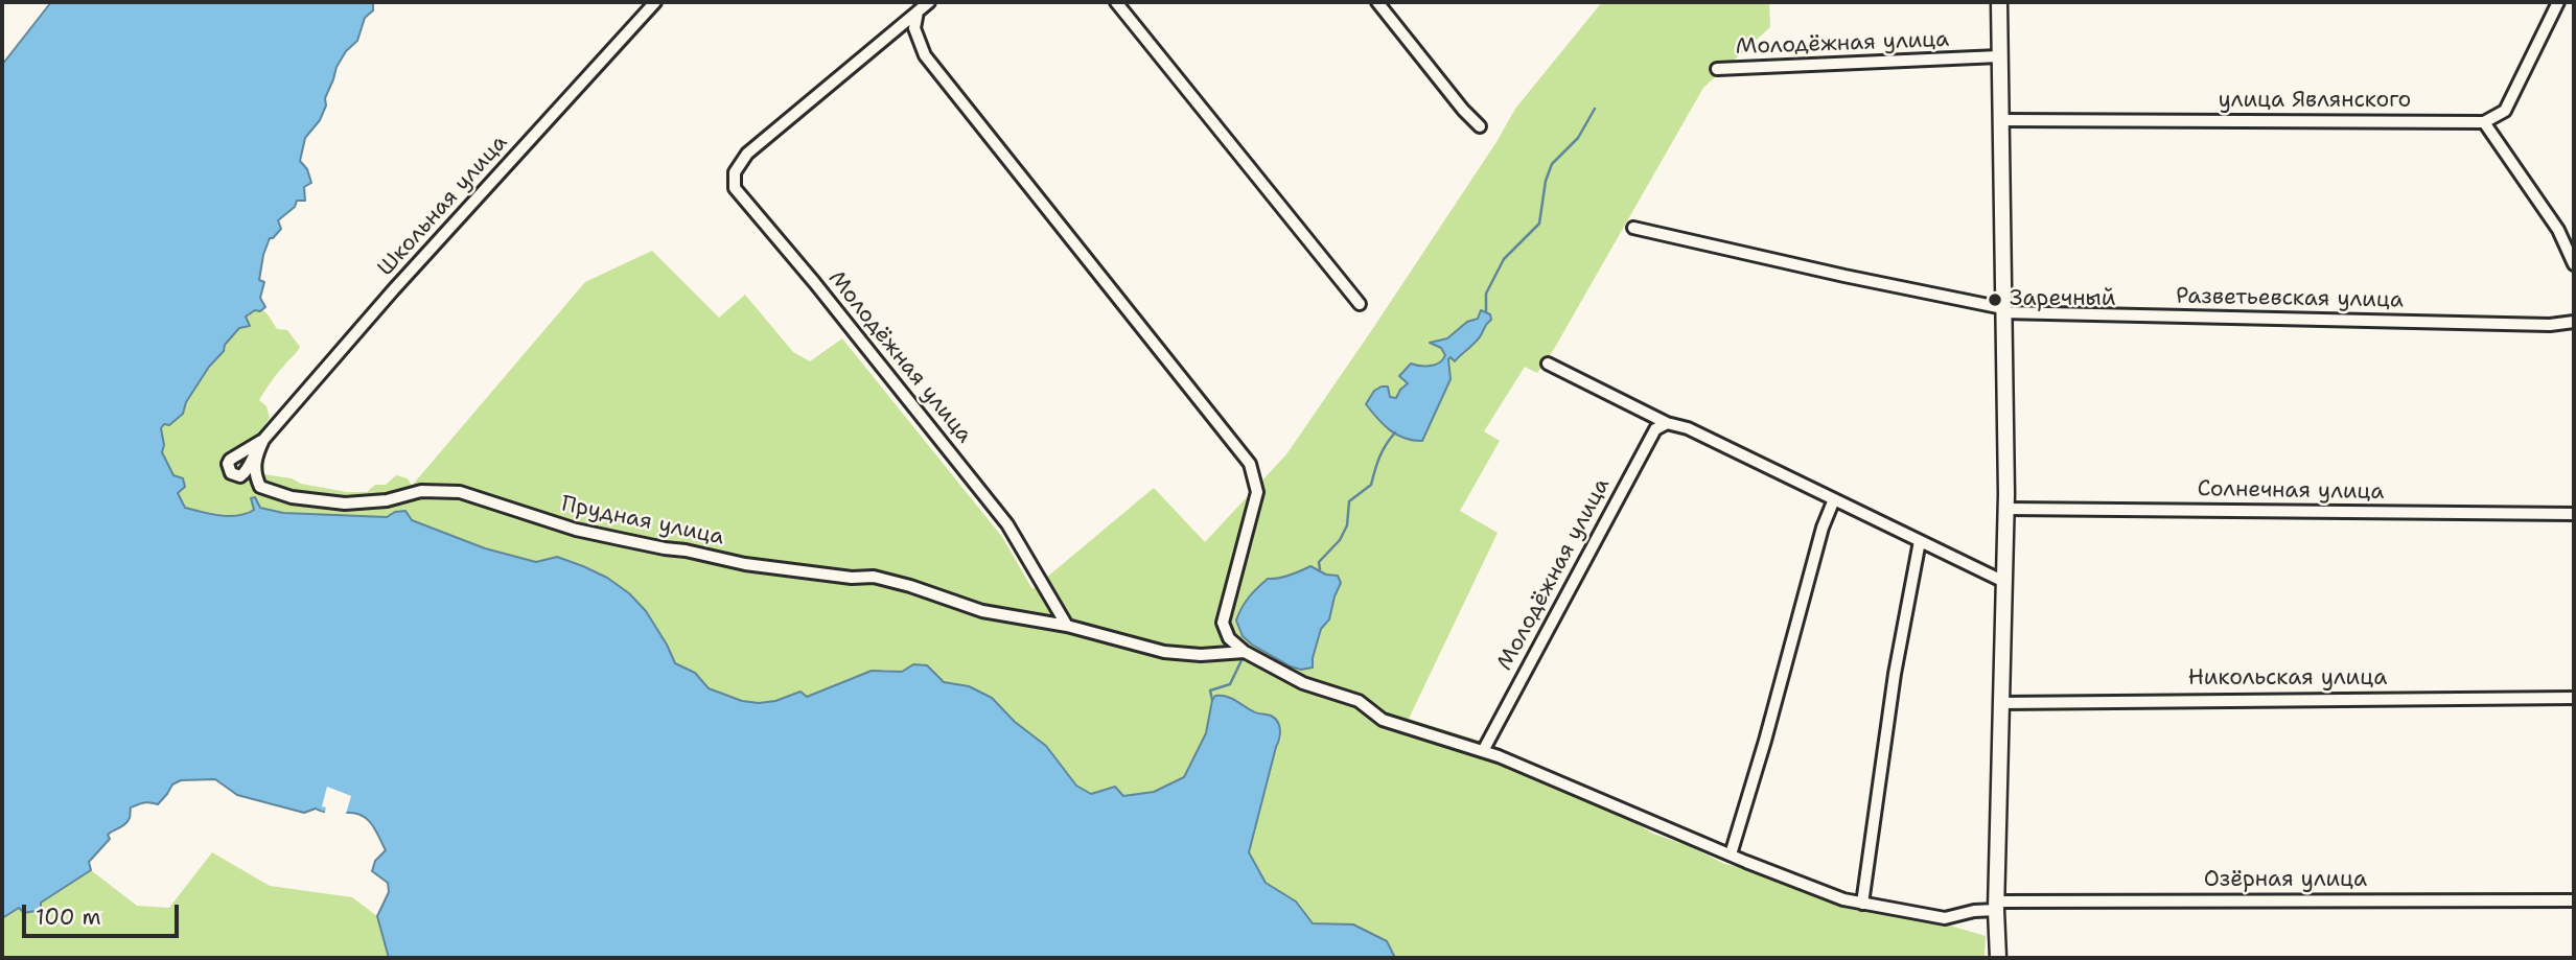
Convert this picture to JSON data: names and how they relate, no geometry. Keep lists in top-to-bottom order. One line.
{"streets":{"street":["Молодёжная улица","улица Являнского","Школьная улица","Разветьевская улица","Солнечная улица","Прудная улица","Никольская улица","Озёрная улица"]},"crossings":[["Молодёжная улица","Прудная улица"],["Школьная улица","Прудная улица"]],"places":["Заречный"],"scale_bar":"100 m"}
